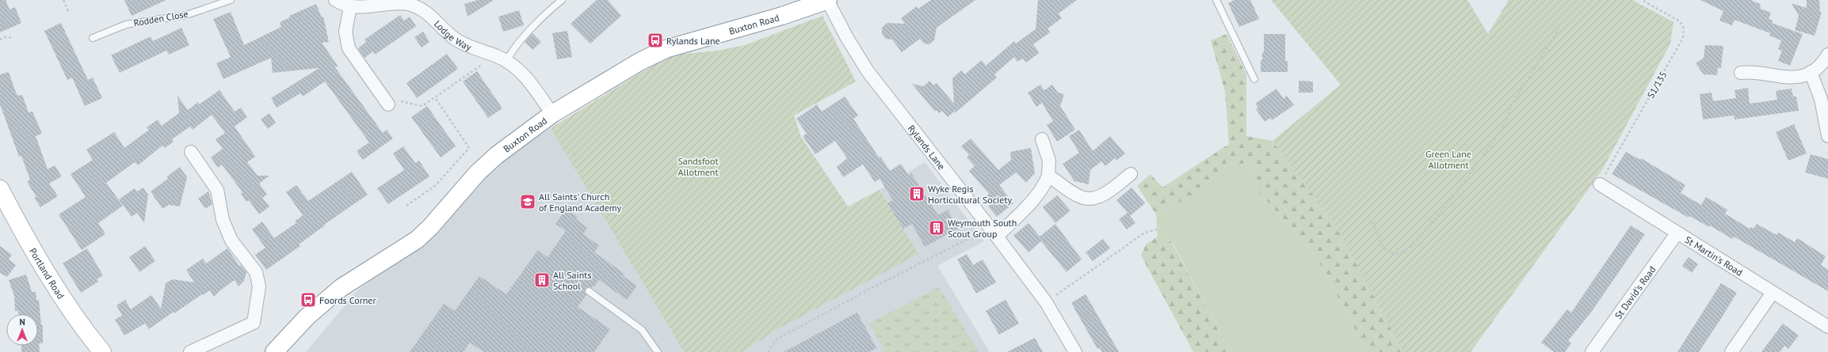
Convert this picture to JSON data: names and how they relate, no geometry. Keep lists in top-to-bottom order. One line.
{"streets":{"main road":["Buxton Road","Portland Road"],"street":["Lodge Way","Rylands Lane","St Martin's Road","St David's Road"],"lane":["Rodden Close"],"path":["S1/135"]},"crossings":[["Buxton Road","Lodge Way"],["Buxton Road","Rylands Lane"],["S1/135","St Martin's Road"],["St Martin's Road","St David's Road"]],"parks":["Green Lane Allotment","Sandsfoot Allotment"],"places":{"bus stop":["Rylands Lane","Foords Corner"],"building":["Wyke Regis Horticultural Society","Weymouth South Scout Group","All Saints School"],"school or university":["All Saints' Church of England Academy"]},"north":"top"}
